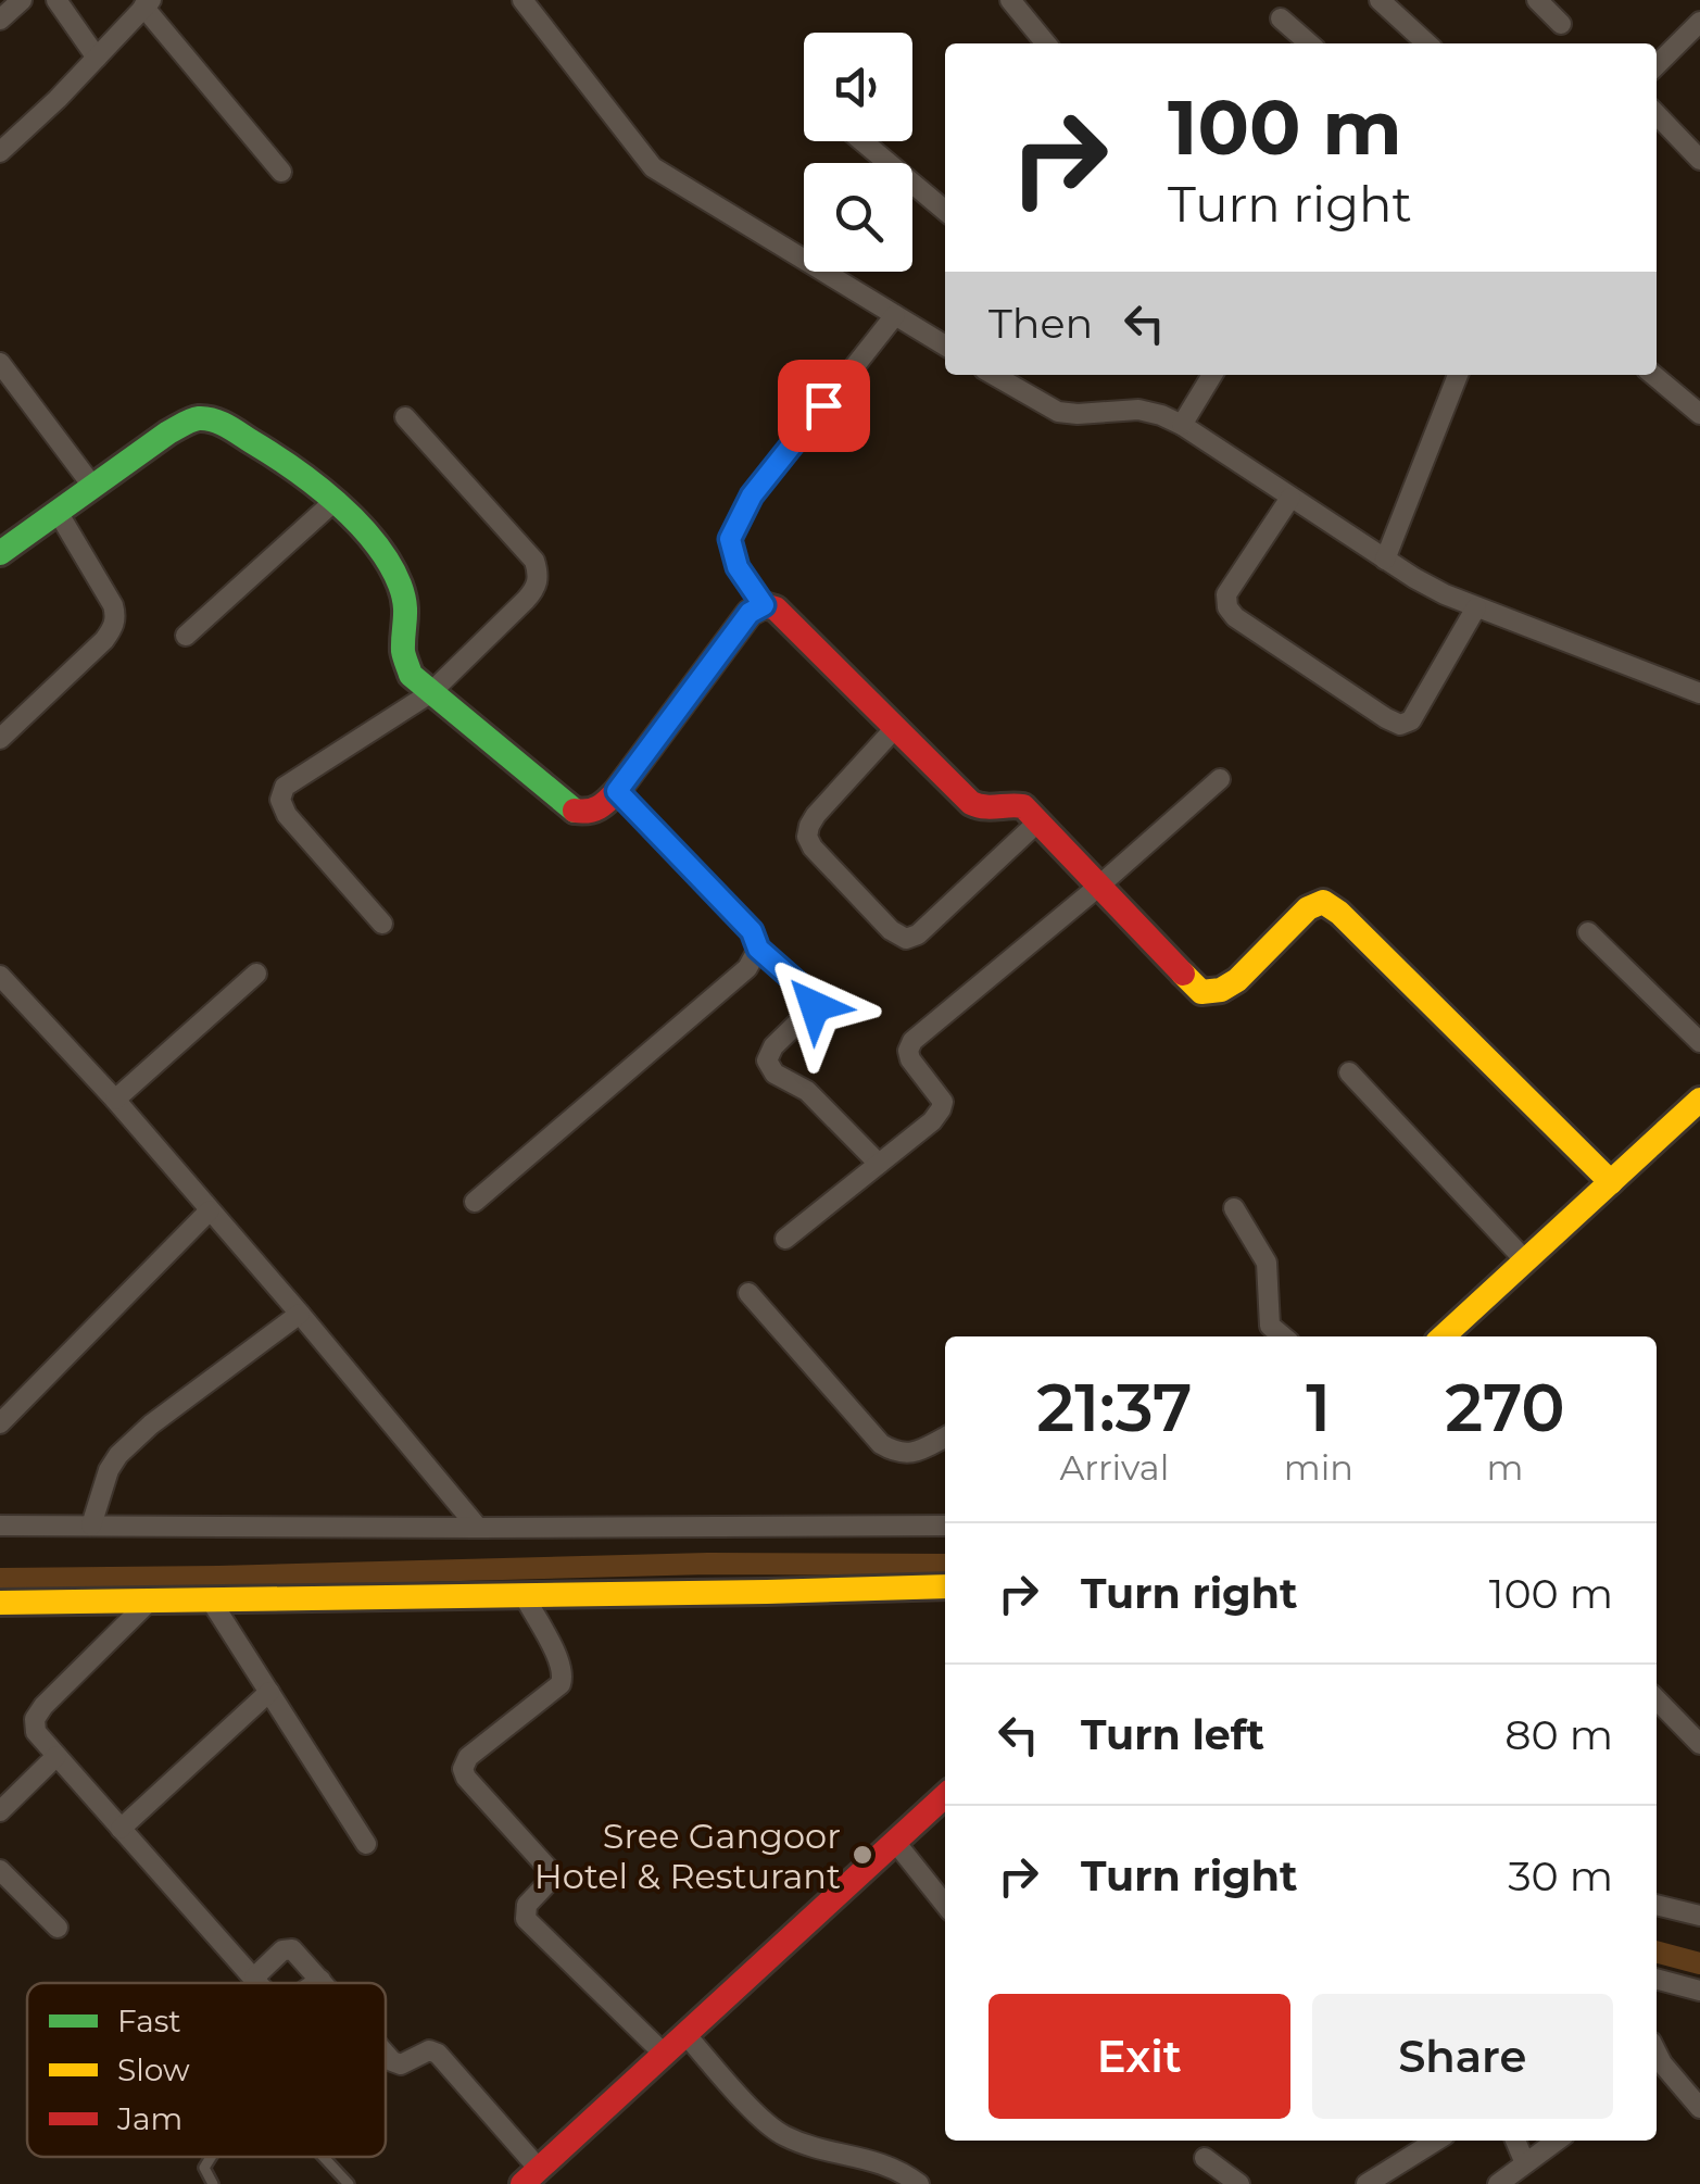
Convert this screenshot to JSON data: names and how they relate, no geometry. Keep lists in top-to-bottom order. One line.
{"places":["Sree Gangoor Hotel & Resturant"],"legend":["Fast","Slow","Jam"],"page":{"turn":["100 m","Turn right"],"then":"Then","eta":["21:37","Arrival","1","min","270","m"],"list":[{"name":"Turn right","value":"100 m"},{"name":"Turn left","value":"80 m"},{"name":"Turn right","value":"30 m"}],"buttons":["Exit","Share"]}}
